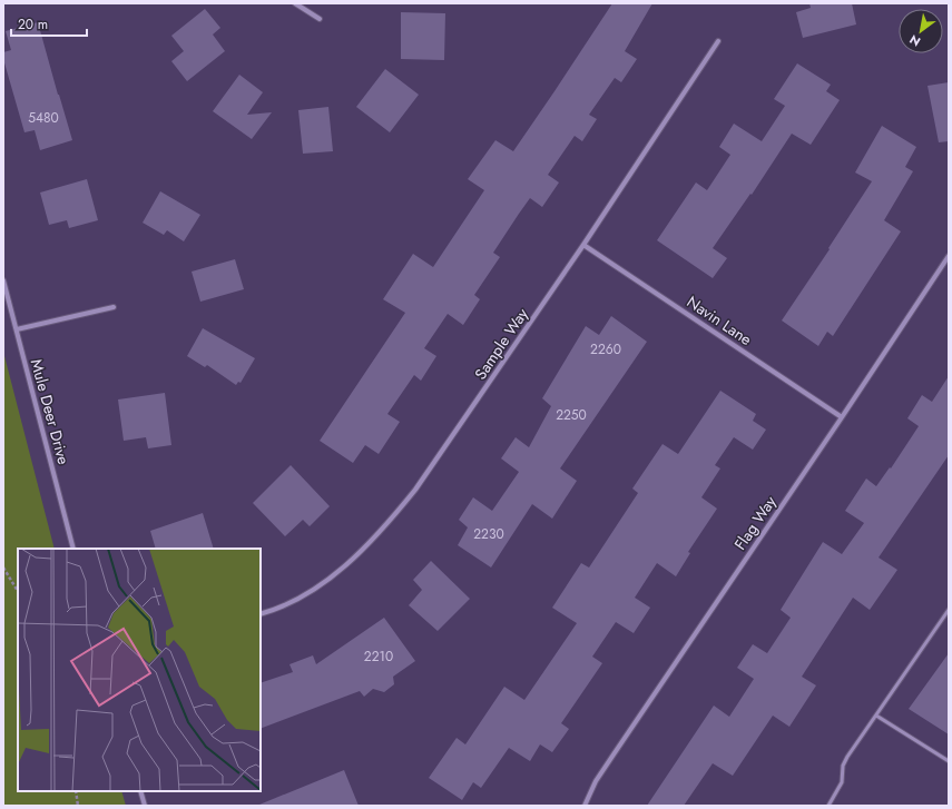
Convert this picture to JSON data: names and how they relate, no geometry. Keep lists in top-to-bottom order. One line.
{"streets":{"street":["Navin Lane","Sample Way","Mule Deer Drive","Flag Way"]},"crossings":[["Navin Lane","Sample Way"],["Navin Lane","Flag Way"]],"house_numbers":["5480","2260","2250","2230","2210"],"scale_bar":"20 m","north":"bottom left"}
